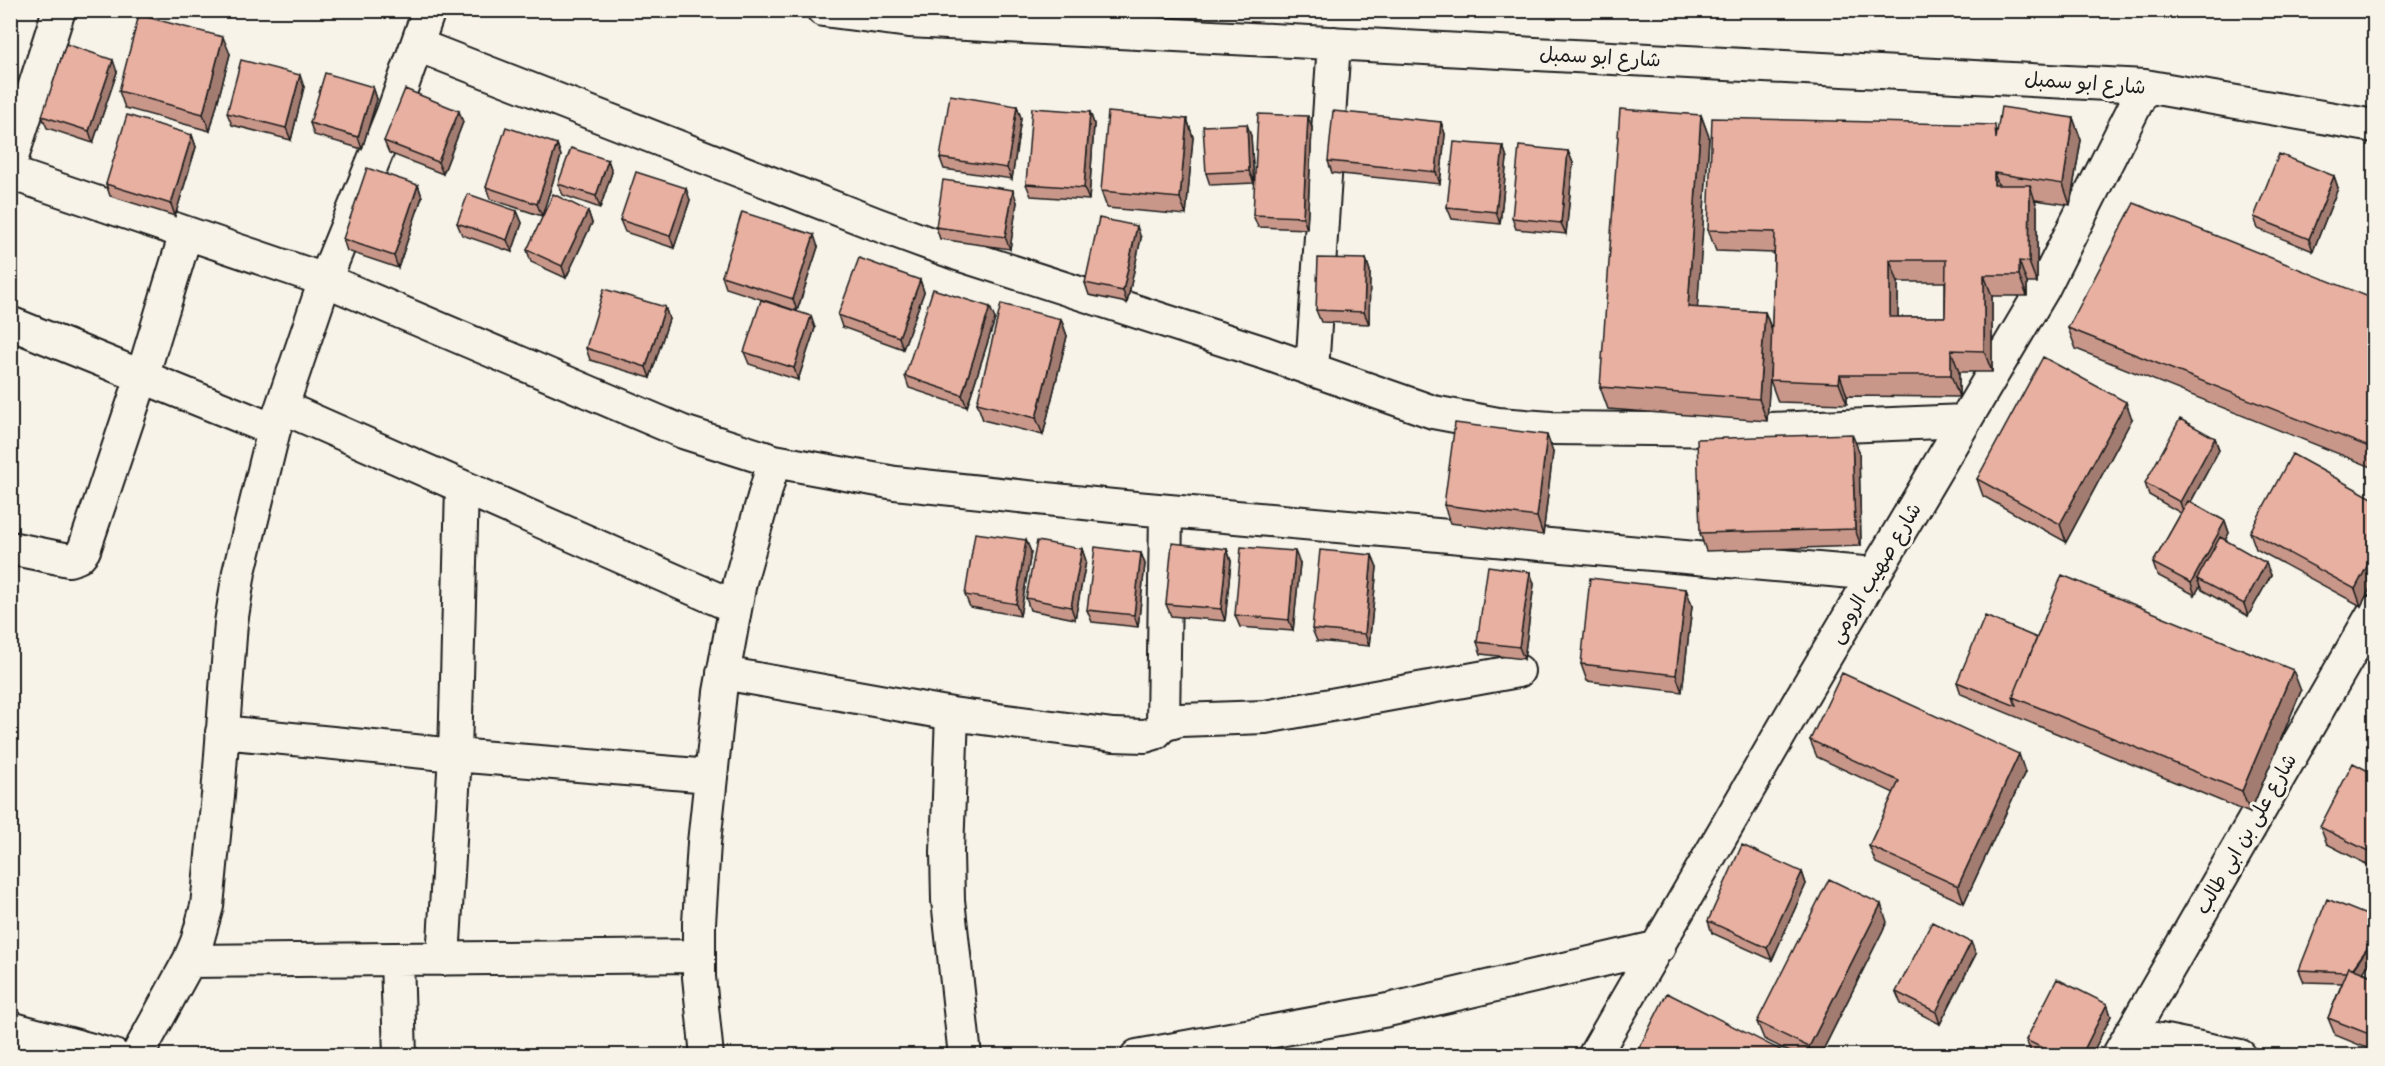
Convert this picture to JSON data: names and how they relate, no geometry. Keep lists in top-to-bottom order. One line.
{"streets":{"street":["شارع ابو سمبل","شارع صهيب الرومى","شارع على بن ابى طالب"]},"crossings":[["شارع ابو سمبل","شارع صهيب الرومى"]]}
